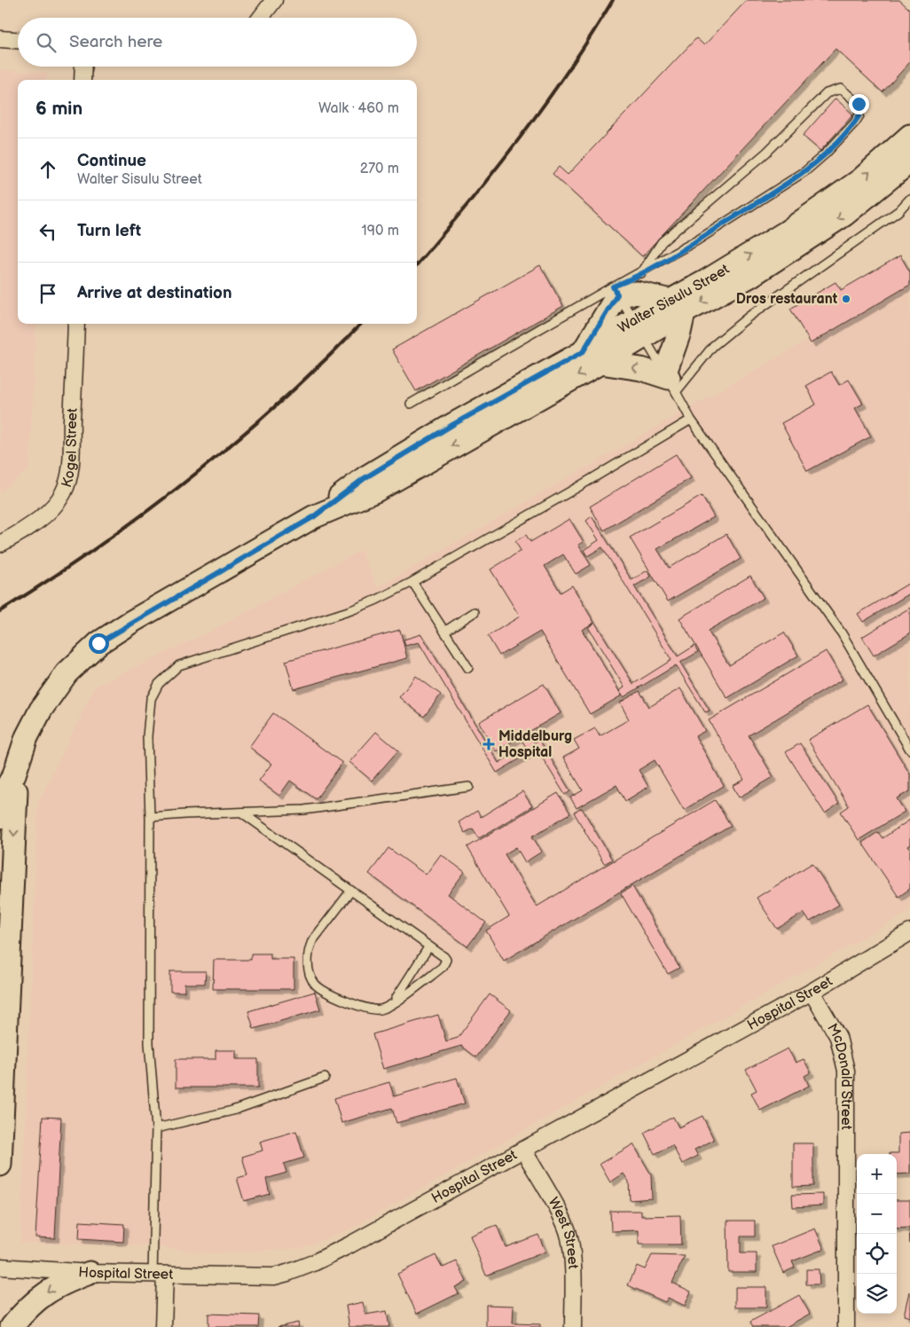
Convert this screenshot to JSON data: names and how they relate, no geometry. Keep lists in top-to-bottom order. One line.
{"streets":{"main road":["Walter Sisulu Street"],"street":["Kogel Street","Hospital Street","McDonald Street","West Street"]},"crossings":[["Hospital Street","McDonald Street"],["Hospital Street","West Street"]],"places":{"other":["Dros restaurant"],"health":["Middelburg Hospital"]},"page":{"search":"Search here","heading":["6 min","Walk · 460 m"],"list":[["Continue","Walter Sisulu Street","270 m"],["Turn left","190 m"],"Arrive at destination"],"map_buttons":["+","−"]}}
